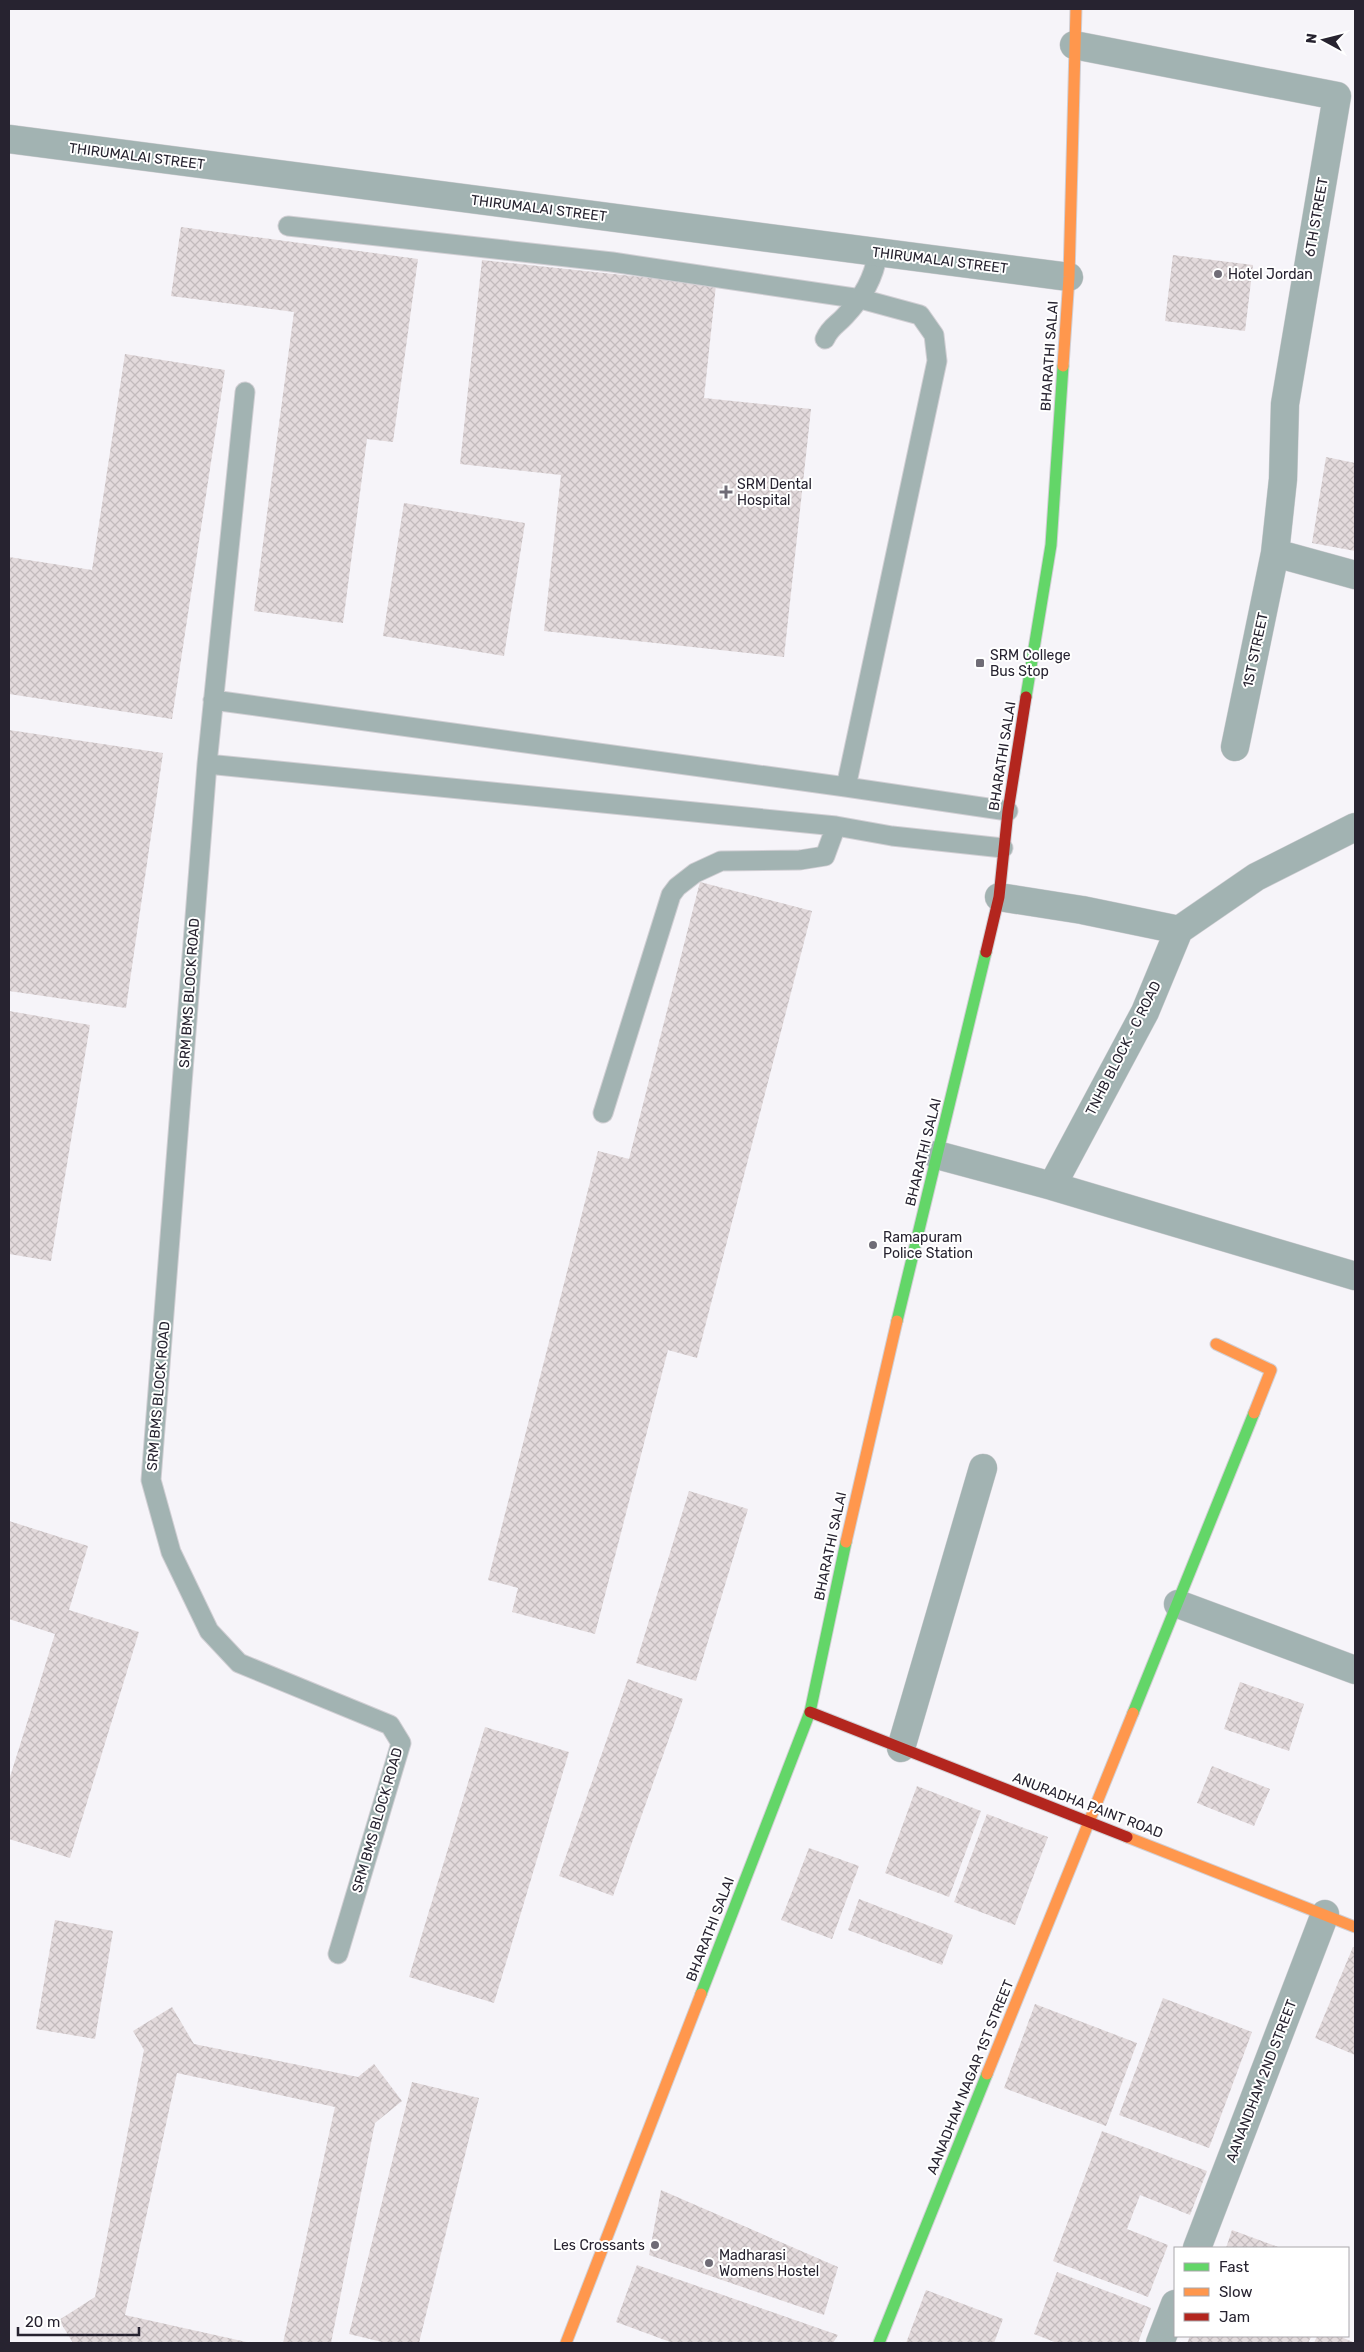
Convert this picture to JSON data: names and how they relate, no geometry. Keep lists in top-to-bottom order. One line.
{"streets":{"street":["THIRUMALAI STREET","6TH STREET","BHARATHI SALAI","1ST STREET","TNHB BLOCK - C ROAD","ANURADHA PAINT ROAD","AANADHAM NAGAR 1ST STREET","AANANDHAM 2ND STREET"],"lane":["SRM BMS BLOCK ROAD"]},"crossings":[["THIRUMALAI STREET","BHARATHI SALAI"],["6TH STREET","BHARATHI SALAI"],["6TH STREET","1ST STREET"],["BHARATHI SALAI","ANURADHA PAINT ROAD"],["ANURADHA PAINT ROAD","AANADHAM NAGAR 1ST STREET"],["ANURADHA PAINT ROAD","AANANDHAM 2ND STREET"]],"places":{"other":["Hotel Jordan","Ramapuram Police Station","Les Crossants","Madharasi Womens Hostel"],"health":["SRM Dental Hospital"],"transit":["SRM College Bus Stop"]},"legend":["Fast","Slow","Jam"],"scale_bar":"20 m","north":"left"}
